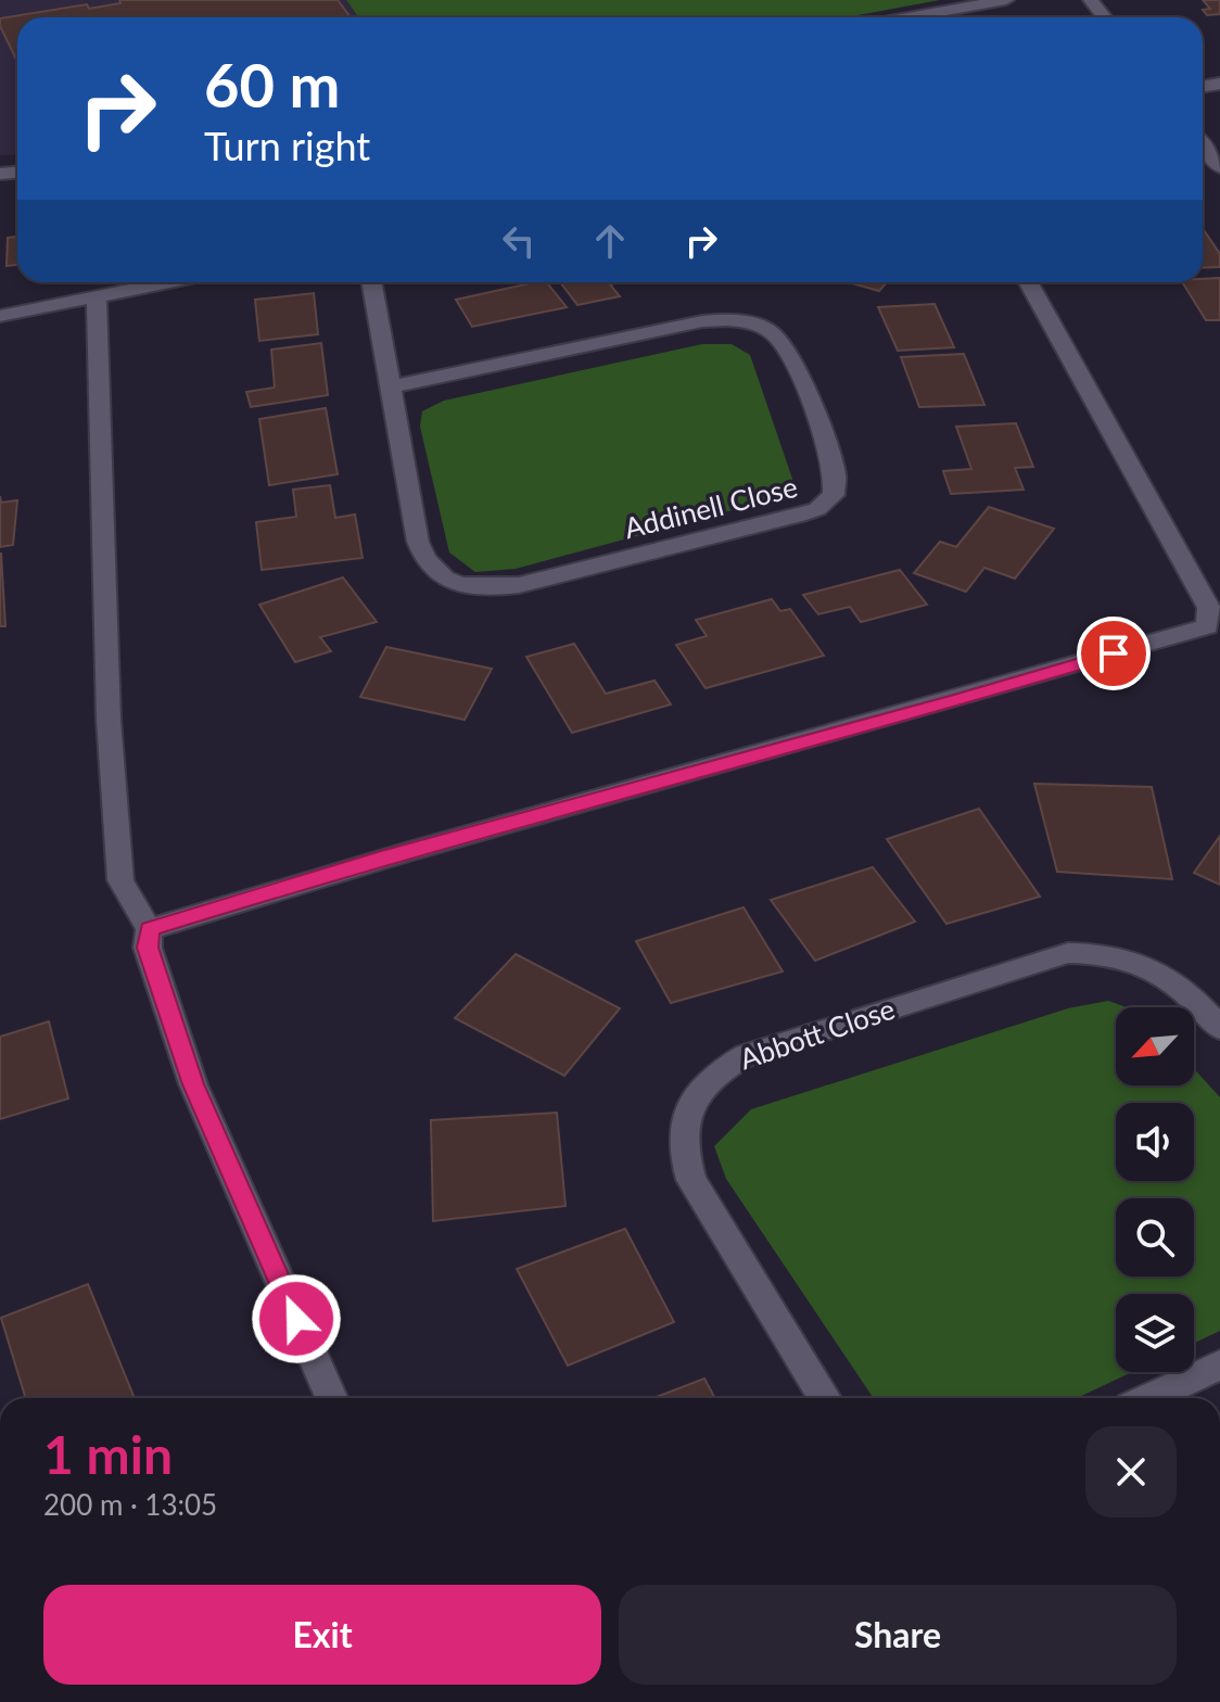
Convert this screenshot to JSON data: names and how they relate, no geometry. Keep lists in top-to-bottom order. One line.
{"streets":{"street":["Addinell Close","Abbott Close"]},"north":"bottom left","page":{"turn":["60 m","Turn right"],"heading":["1 min","200 m · 13:05"],"buttons":["Exit","Share"]}}
